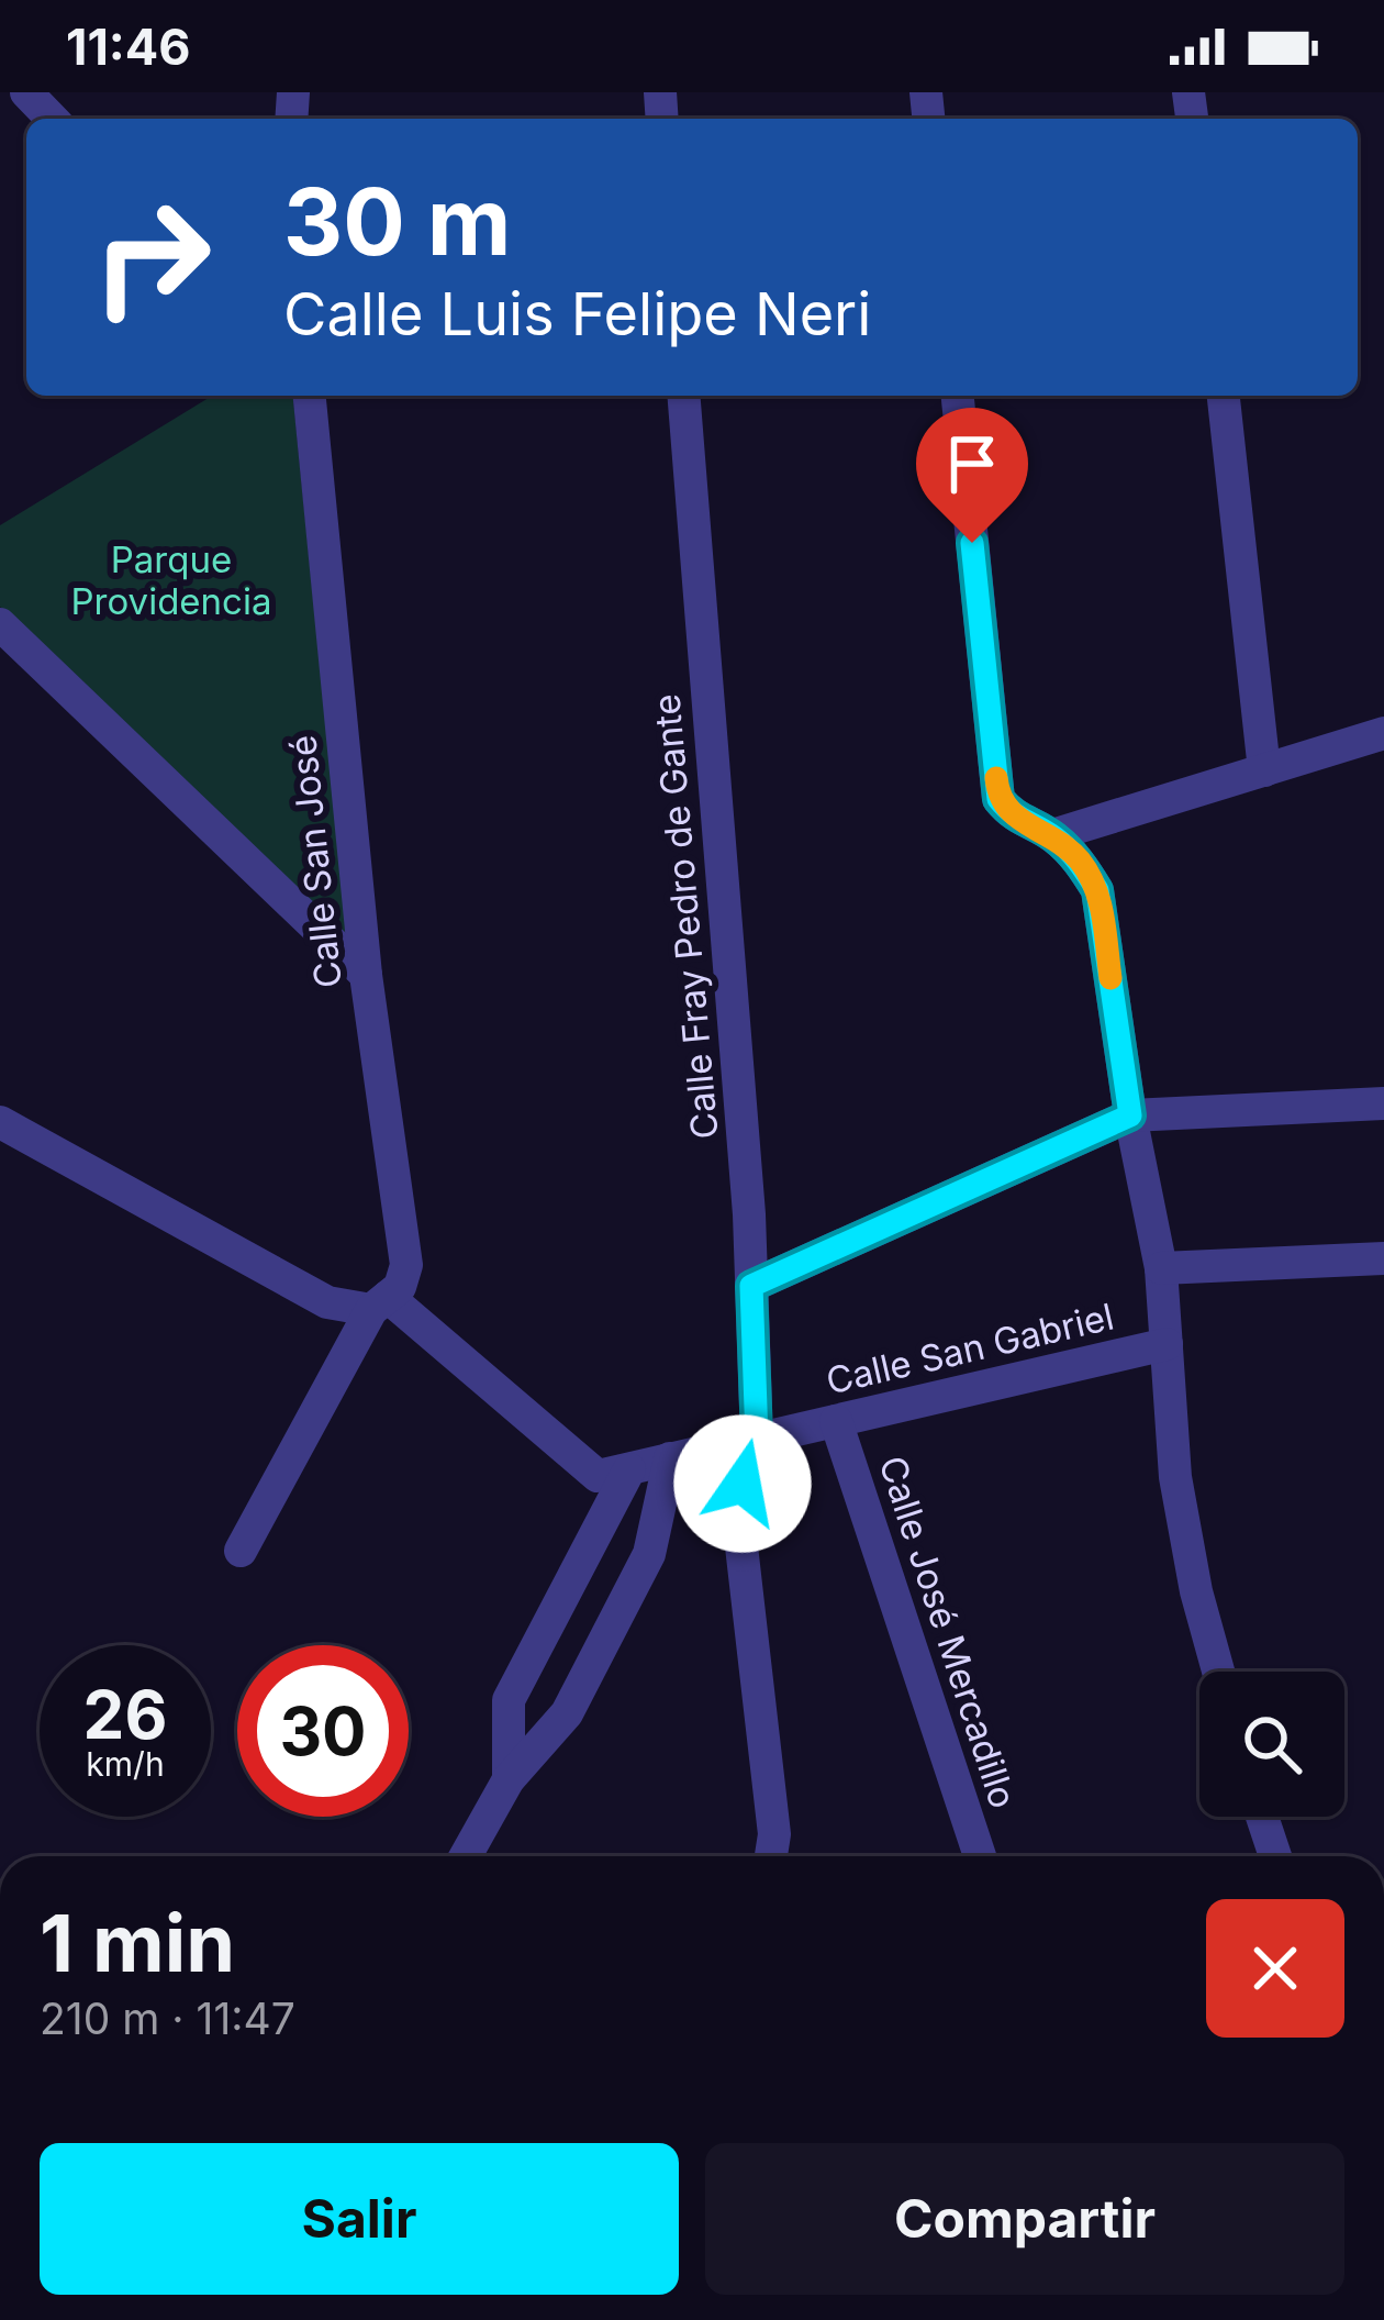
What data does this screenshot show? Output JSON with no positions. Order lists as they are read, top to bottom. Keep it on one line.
{"streets":{"street":["Calle San José","Calle Fray Pedro de Gante","Calle San Gabriel","Calle José Mercadillo"]},"crossings":[["Calle Fray Pedro de Gante","Calle San Gabriel"],["Calle San Gabriel","Calle José Mercadillo"]],"parks":["Parque Providencia"],"page":{"status":"11:46","turn":["30 m","Calle Luis Felipe Neri"],"speed":"26 km/h","limit":"30","heading":["1 min","210 m · 11:47"],"buttons":["Salir","Compartir"]}}
